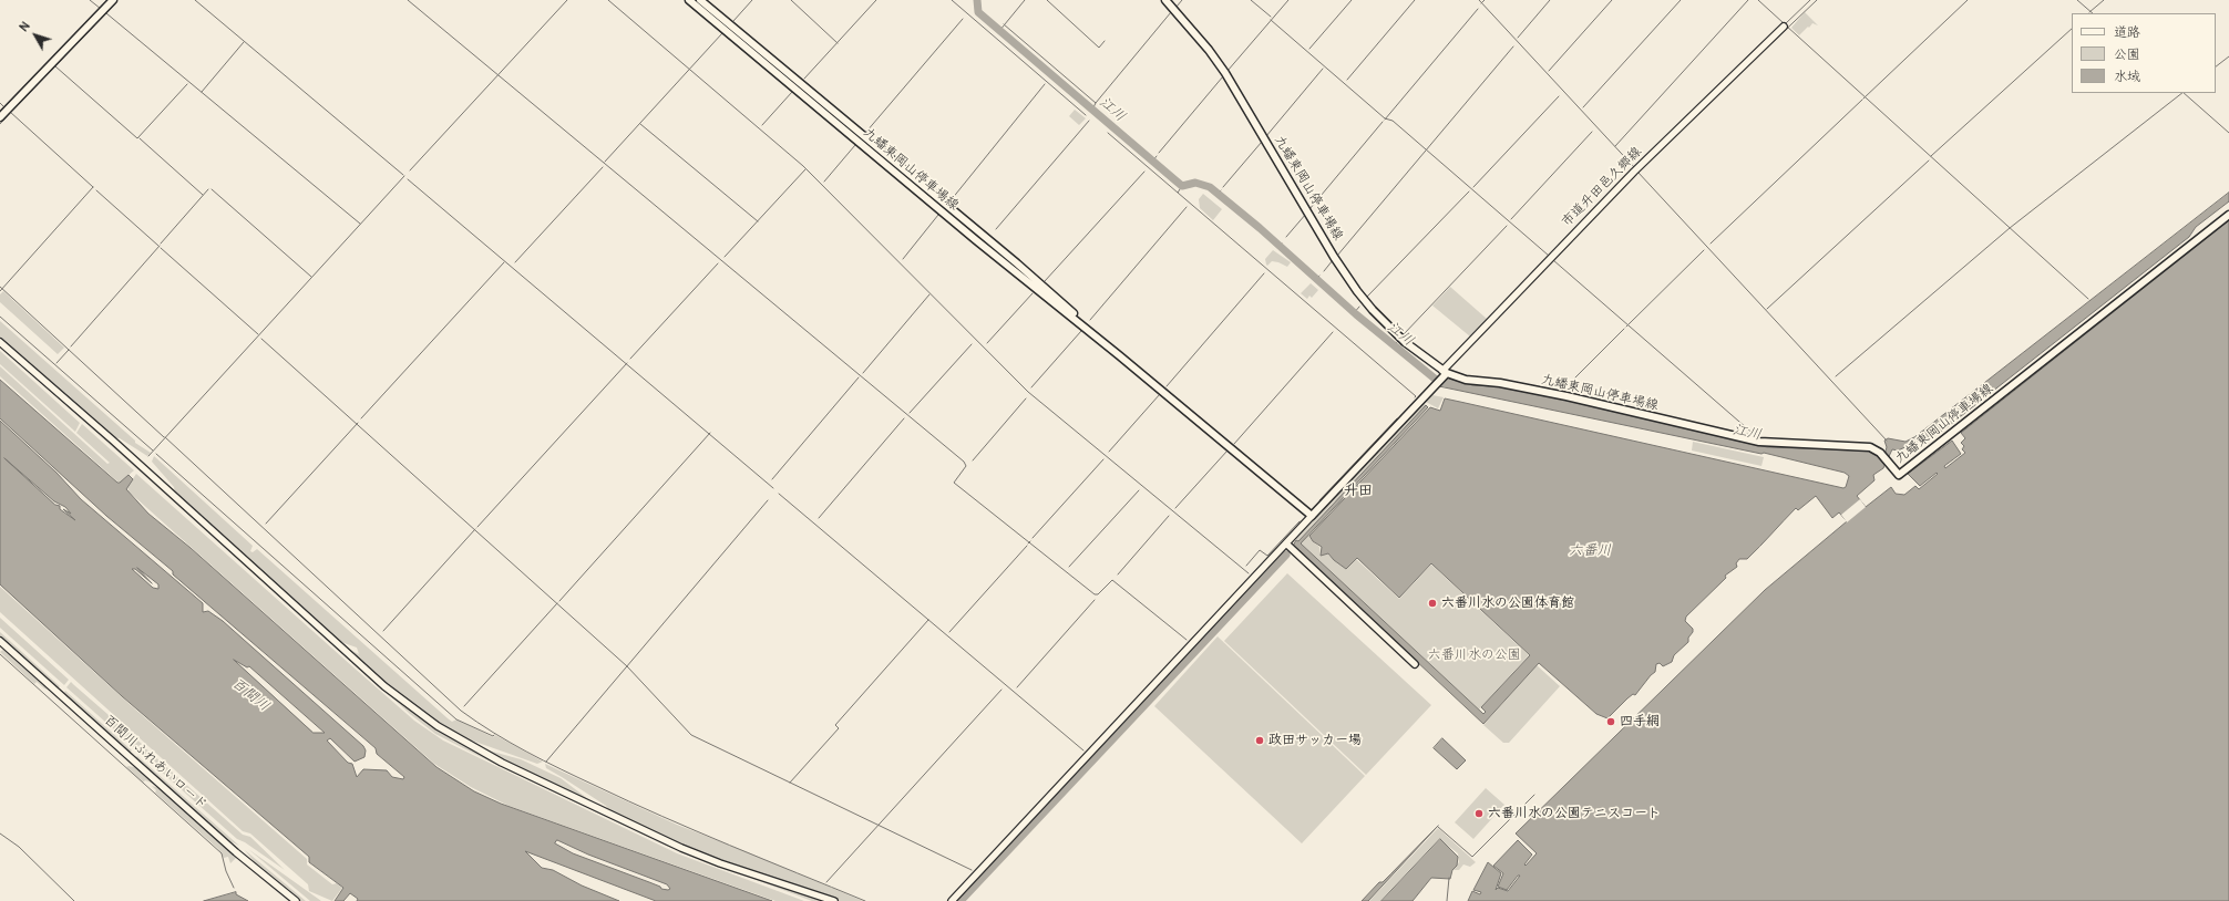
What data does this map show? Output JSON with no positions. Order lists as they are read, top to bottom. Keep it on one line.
{"streets":{"main road":["九蟠東岡山停車場線"],"street":["市道升田邑久郷線","百間川ふれあいロード"]},"crossings":[["九蟠東岡山停車場線","市道升田邑久郷線"]],"districts":["升田"],"water":["江川","六番川","百間川"],"parks":["六番川水の公園"],"places":["六番川水の公園体育館","四手網","政田サッカー場","六番川水の公園テニスコート"],"legend":["道路","公園","水域"],"north":"top left"}
